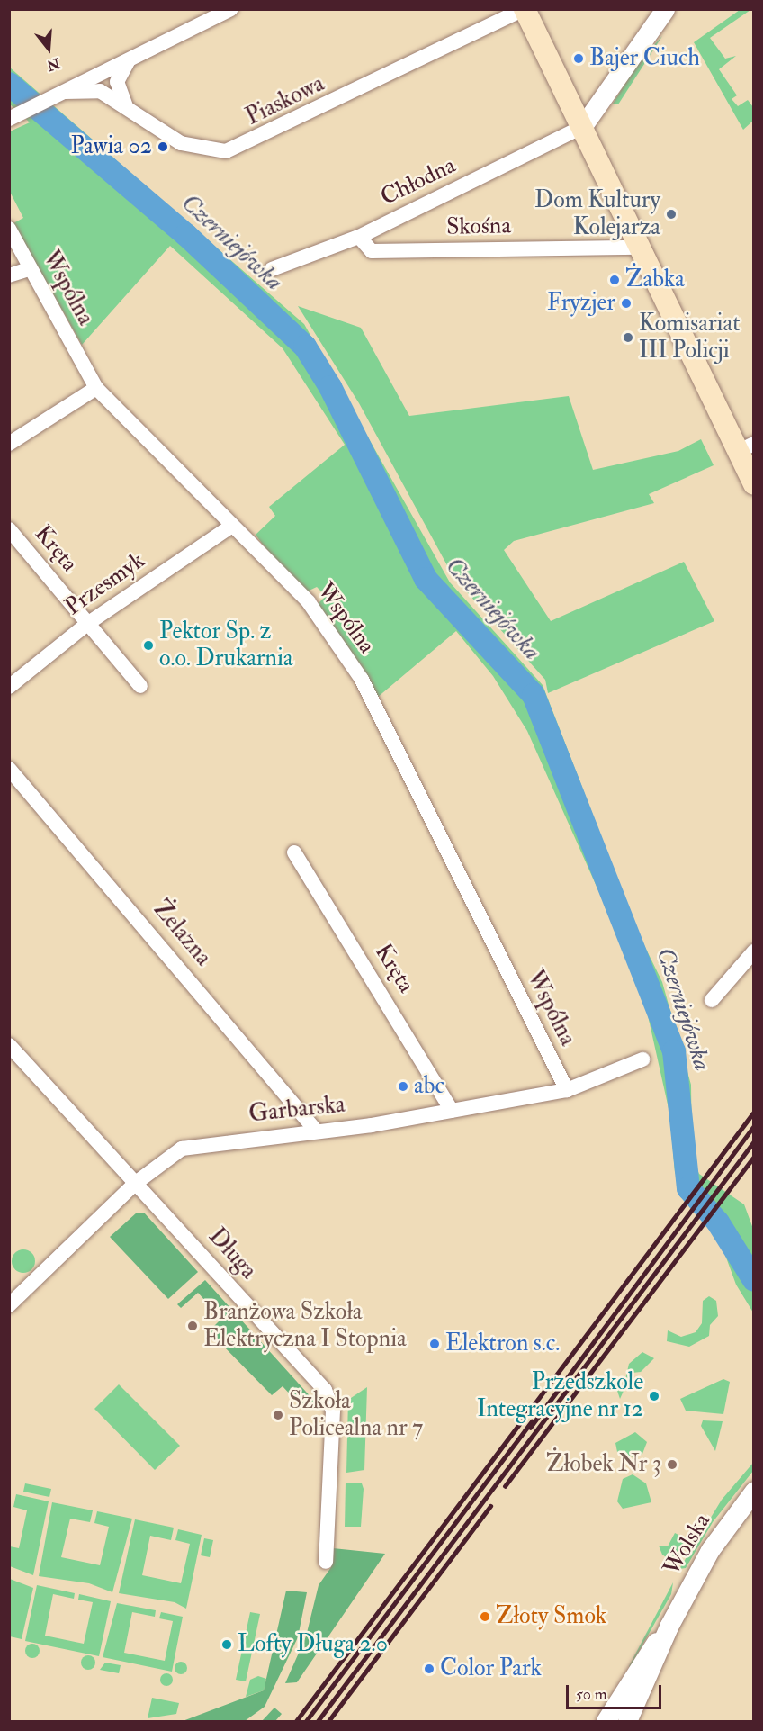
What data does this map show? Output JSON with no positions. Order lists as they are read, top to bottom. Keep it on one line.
{"streets":{"street":["Piaskowa","Chłodna","Skośna","Wspólna","Kręta","Przesmyk","Żelazna","Garbarska","Długa","Wolska"]},"crossings":[["Chłodna","Skośna"],["Wspólna","Przesmyk"],["Wspólna","Garbarska"],["Kręta","Przesmyk"],["Kręta","Garbarska"],["Żelazna","Garbarska"],["Garbarska","Długa"]],"water":["Czerniejówka"],"places":["Bajer Ciuch","Pawia 02","Dom Kultury Kolejarza","Żabka","Fryzjer","Komisariat III Policji","Pektor Sp. z o.o. Drukarnia","abc","Branżowa Szkoła Elektryczna I Stopnia","Elektron s.c.","Przedszkole Integracyjne nr 12","Szkoła Policealna nr 7","Żłobek Nr 3","Złoty Smok","Lofty Długa 2.0","Color Park"],"scale_bar":"50 m","north":"bottom"}
